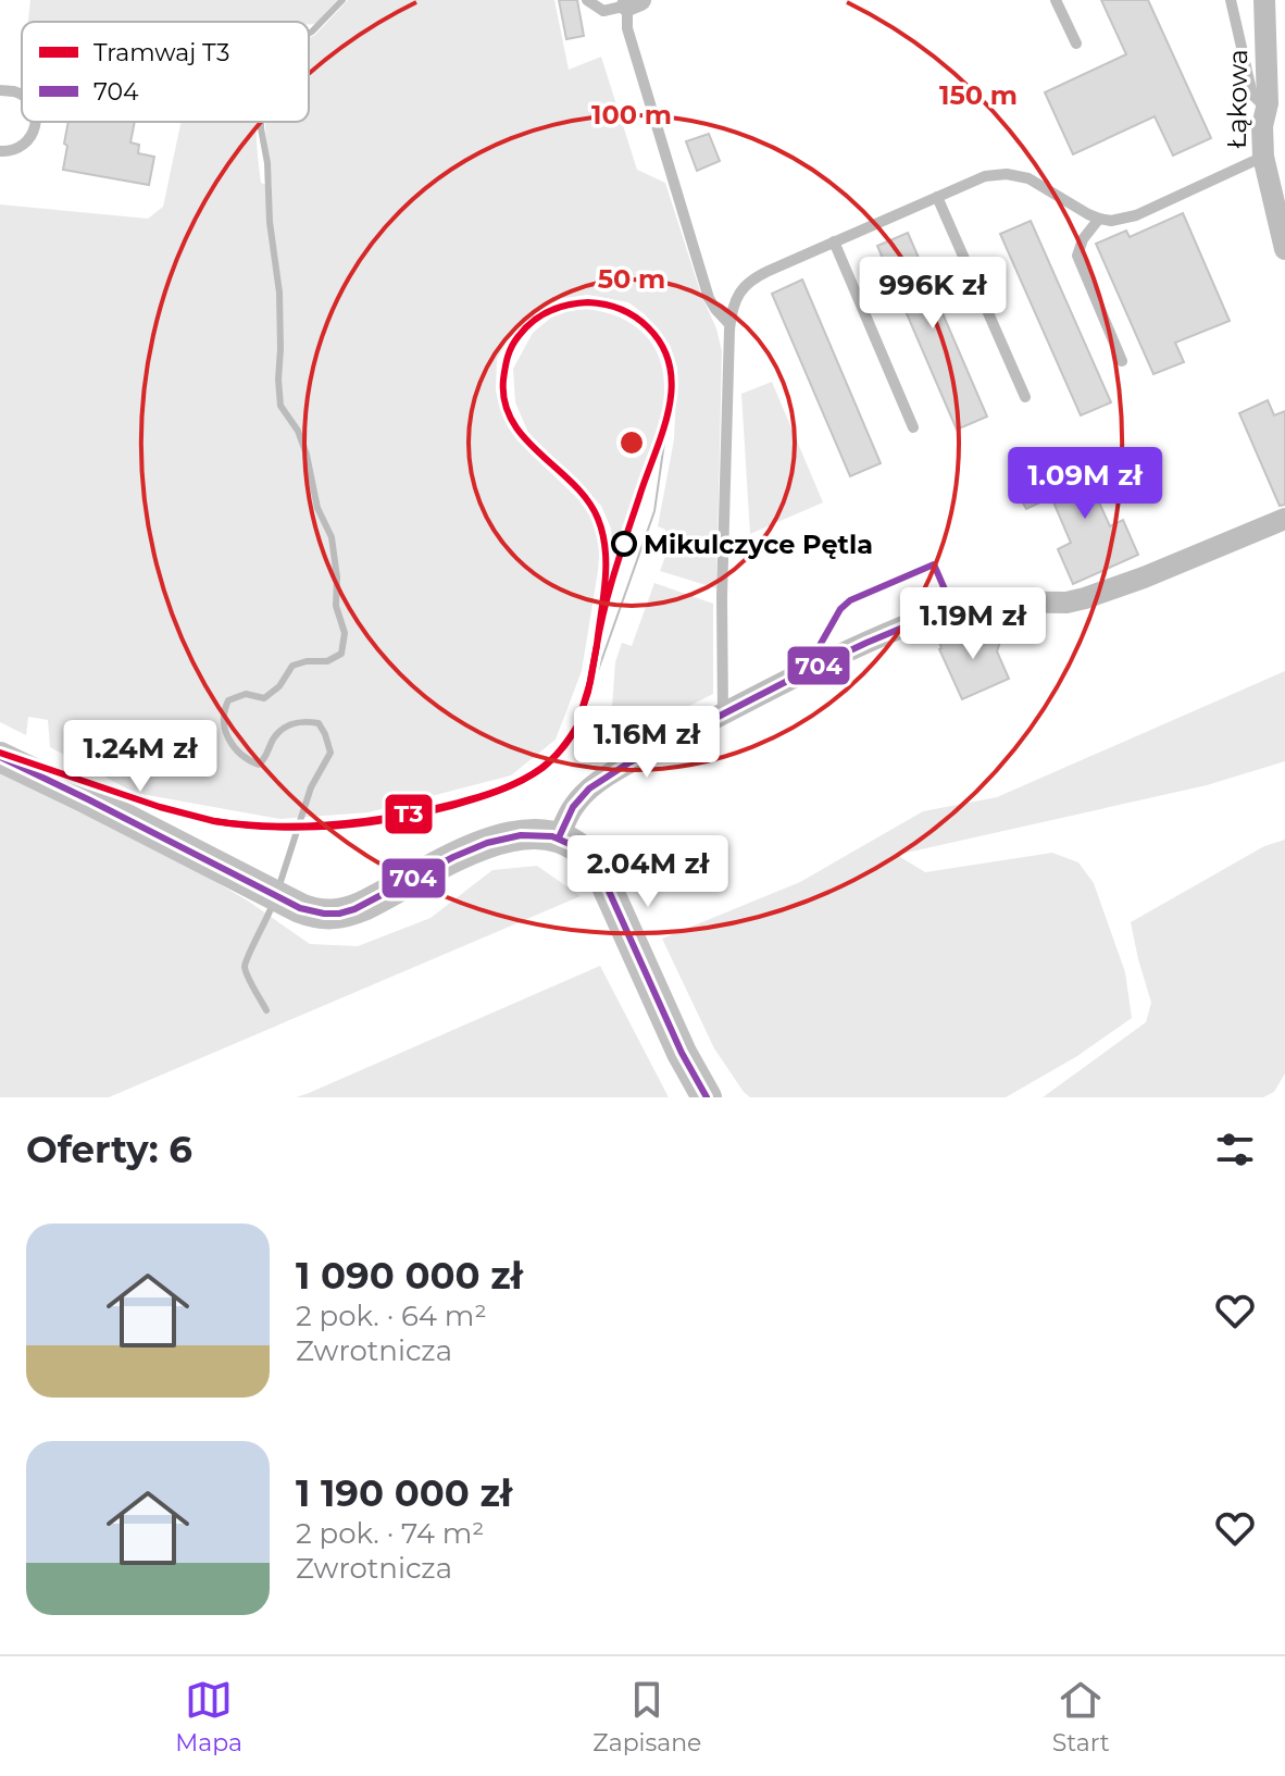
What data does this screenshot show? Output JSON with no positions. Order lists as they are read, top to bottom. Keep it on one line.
{"streets":{"street":["Łąkowa"]},"places":["Mikulczyce Pętla"],"lines":["tram line T3","transit line 704"],"legend":["Tramwaj T3","704"],"page":{"price":["996K zł","1.09M zł","1.19M zł","1.16M zł","1.24M zł","2.04M zł"],"heading":"Oferty: 6","list":[{"name":"1 090 000 zł","note":"2 pok. · 64 m² · Zwrotnicza"},{"name":"1 190 000 zł","note":"2 pok. · 74 m² · Zwrotnicza"}],"tabs":["Mapa","Zapisane","Start"]},"rings":["150 m","100 m","50 m"]}
